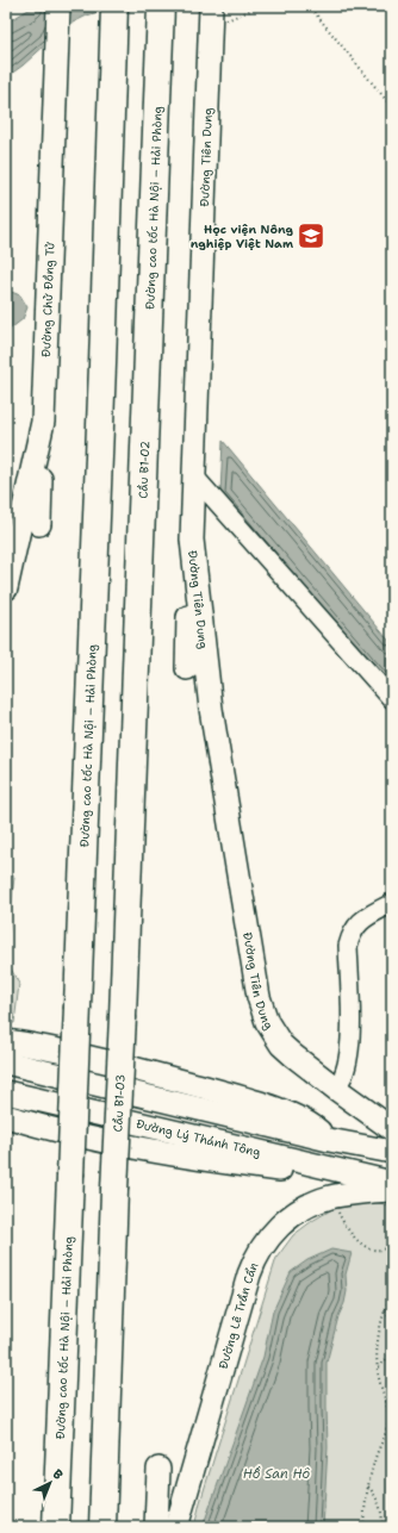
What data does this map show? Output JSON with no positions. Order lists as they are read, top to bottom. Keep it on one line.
{"streets":{"highway":["Đường cao tốc Hà Nội – Hải Phòng","Cầu B1-02","Cầu B1-03"],"main road":["Đường Tiên Dung","Đường Chử Đồng Tử","Đường Lý Thánh Tông","Đường Lê Trần Cẩn"]},"crossings":[["Đường cao tốc Hà Nội – Hải Phòng","Cầu B1-02"],["Cầu B1-02","Cầu B1-03"]],"water":["Hồ San Hô"],"places":{"school or university":["Học viện Nông nghiệp Việt Nam"]},"north":"top right"}
